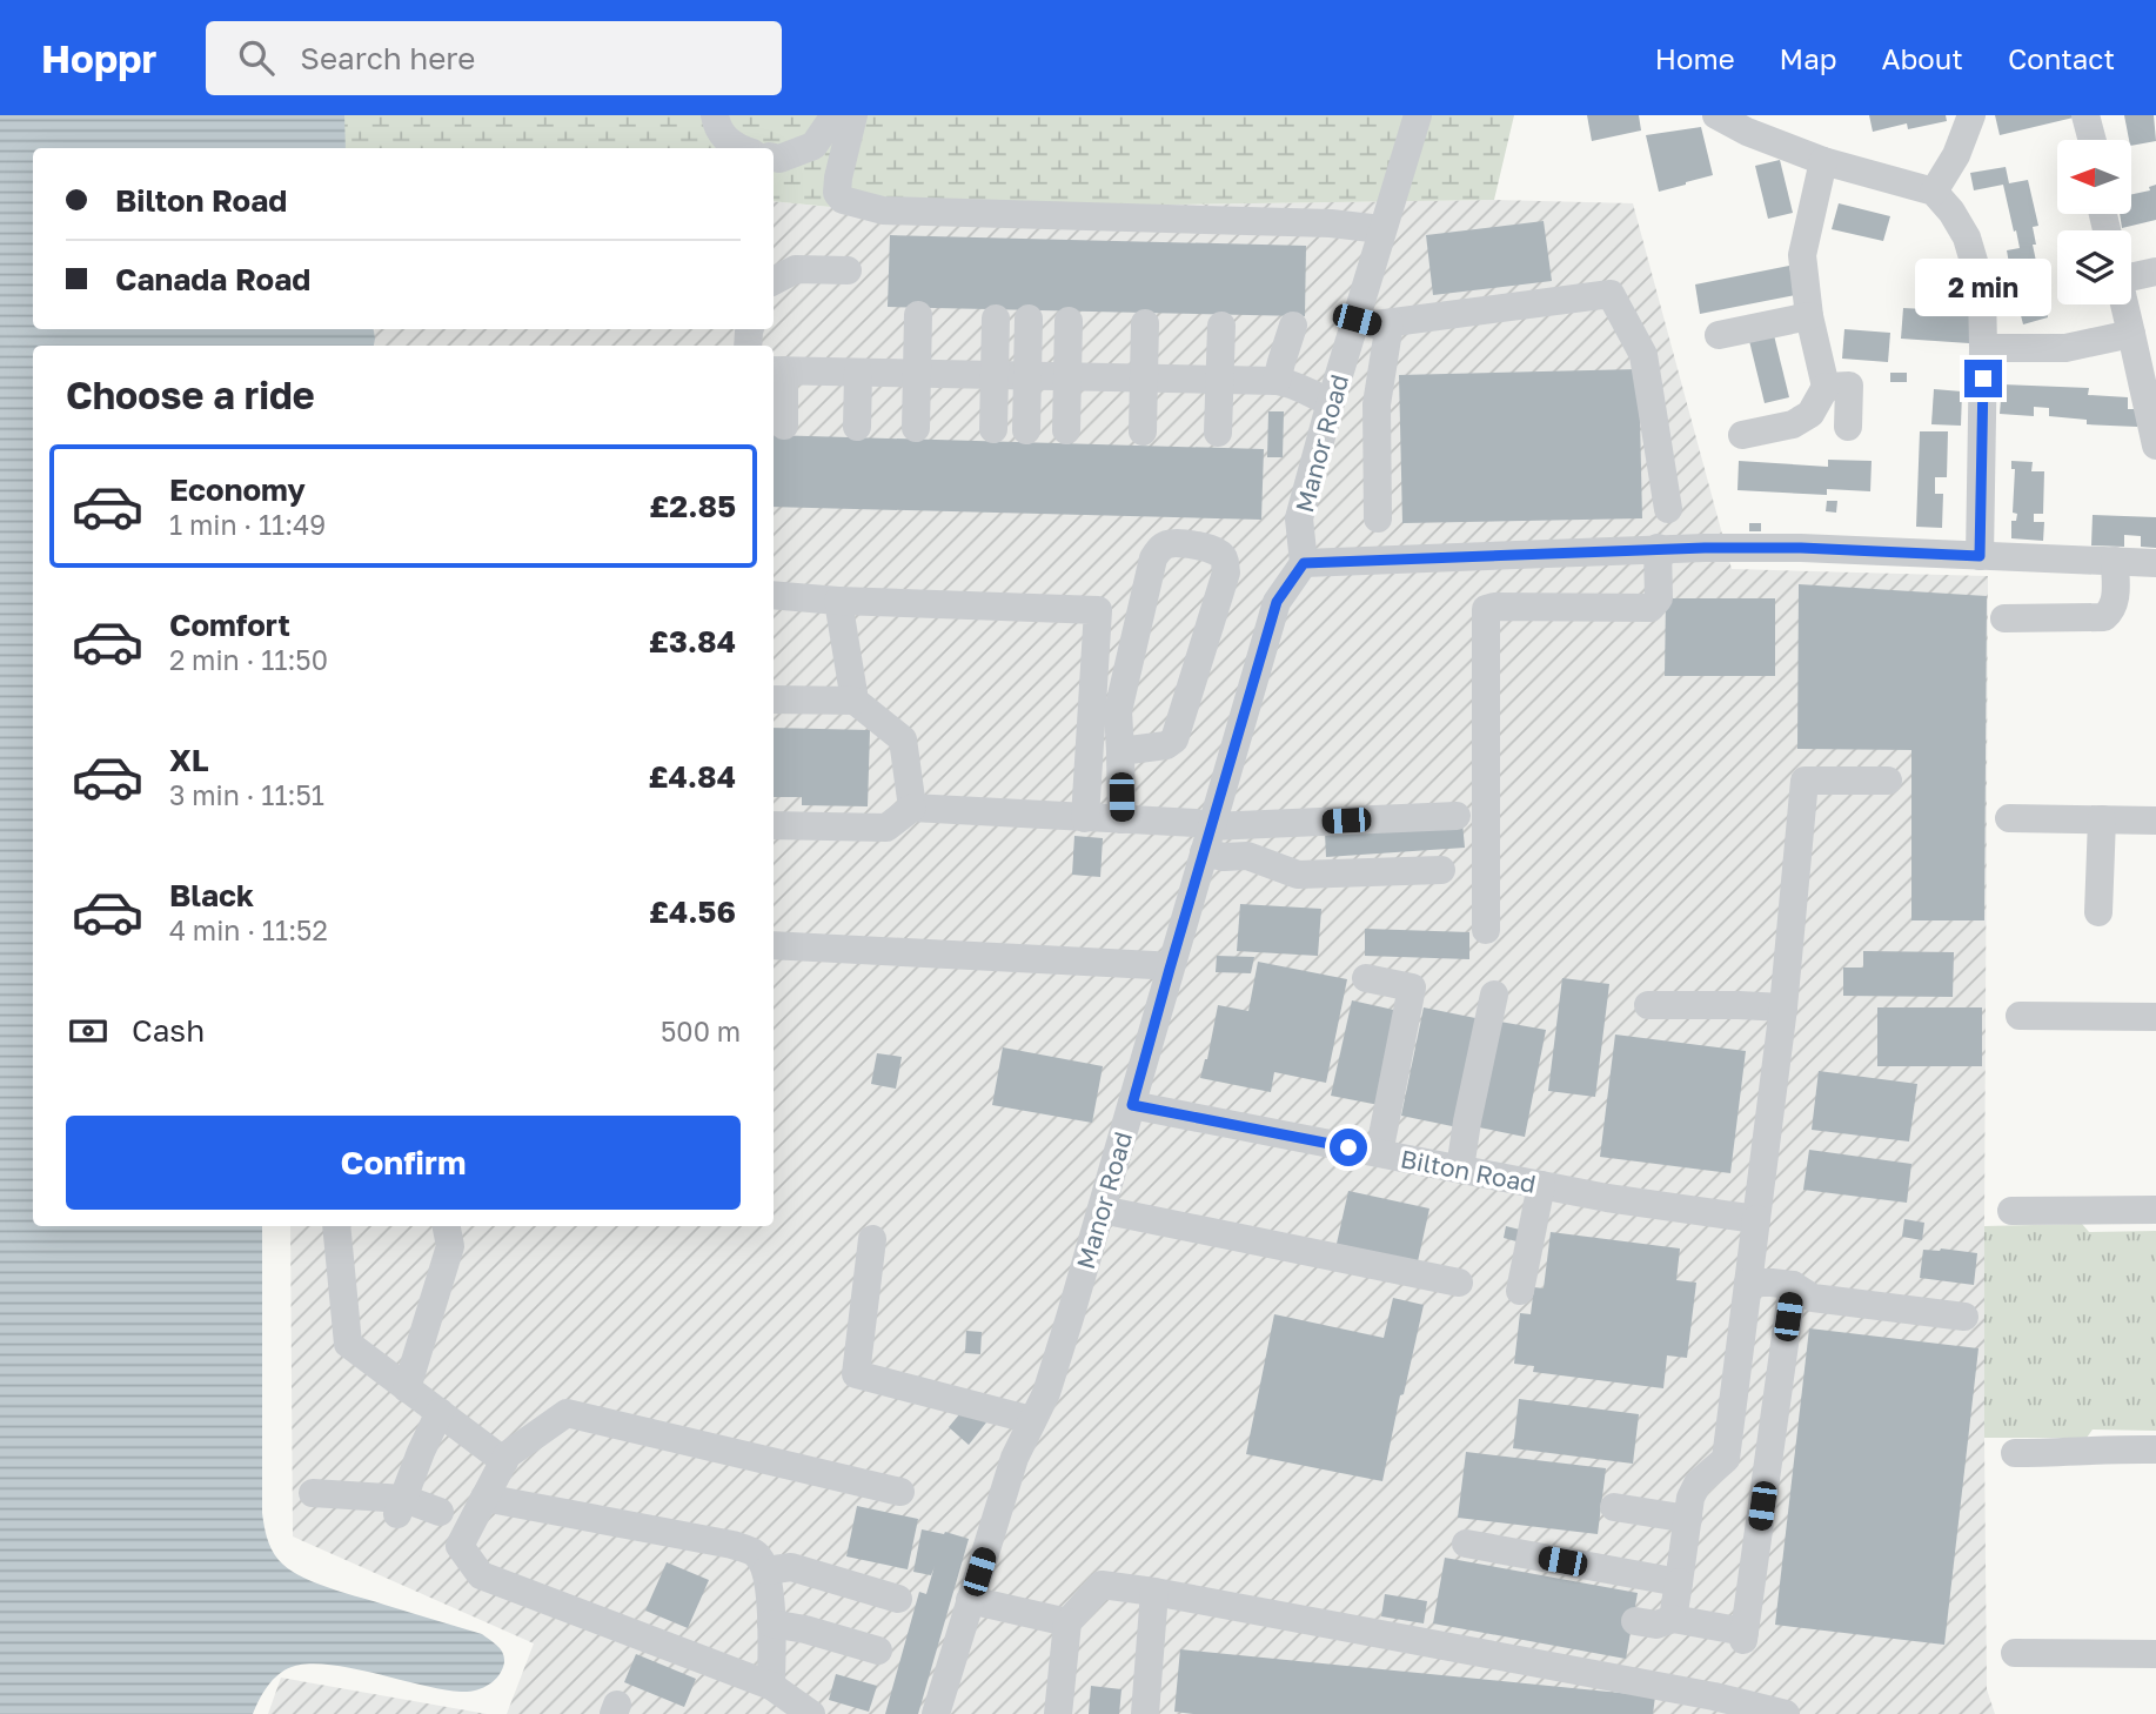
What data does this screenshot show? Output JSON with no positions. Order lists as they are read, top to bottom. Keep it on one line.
{"streets":{"street":["Manor Road","Bilton Road"]},"crossings":[["Manor Road","Bilton Road"]],"north":"left","page":{"header":"Hoppr","search":"Search here","nav":["Home","Map","About","Contact"],"banner":["Bilton Road","Canada Road"],"bubble":"2 min","heading":"Choose a ride","list":[{"name":"Economy","note":"1 min · 11:49","value":"£2.85"},{"name":"Comfort","note":"2 min · 11:50","value":"£3.84"},{"name":"XL","note":"3 min · 11:51","value":"£4.84"},{"name":"Black","note":"4 min · 11:52","value":"£4.56"}],"pay":["Cash","500 m"],"buttons":"Confirm"}}
